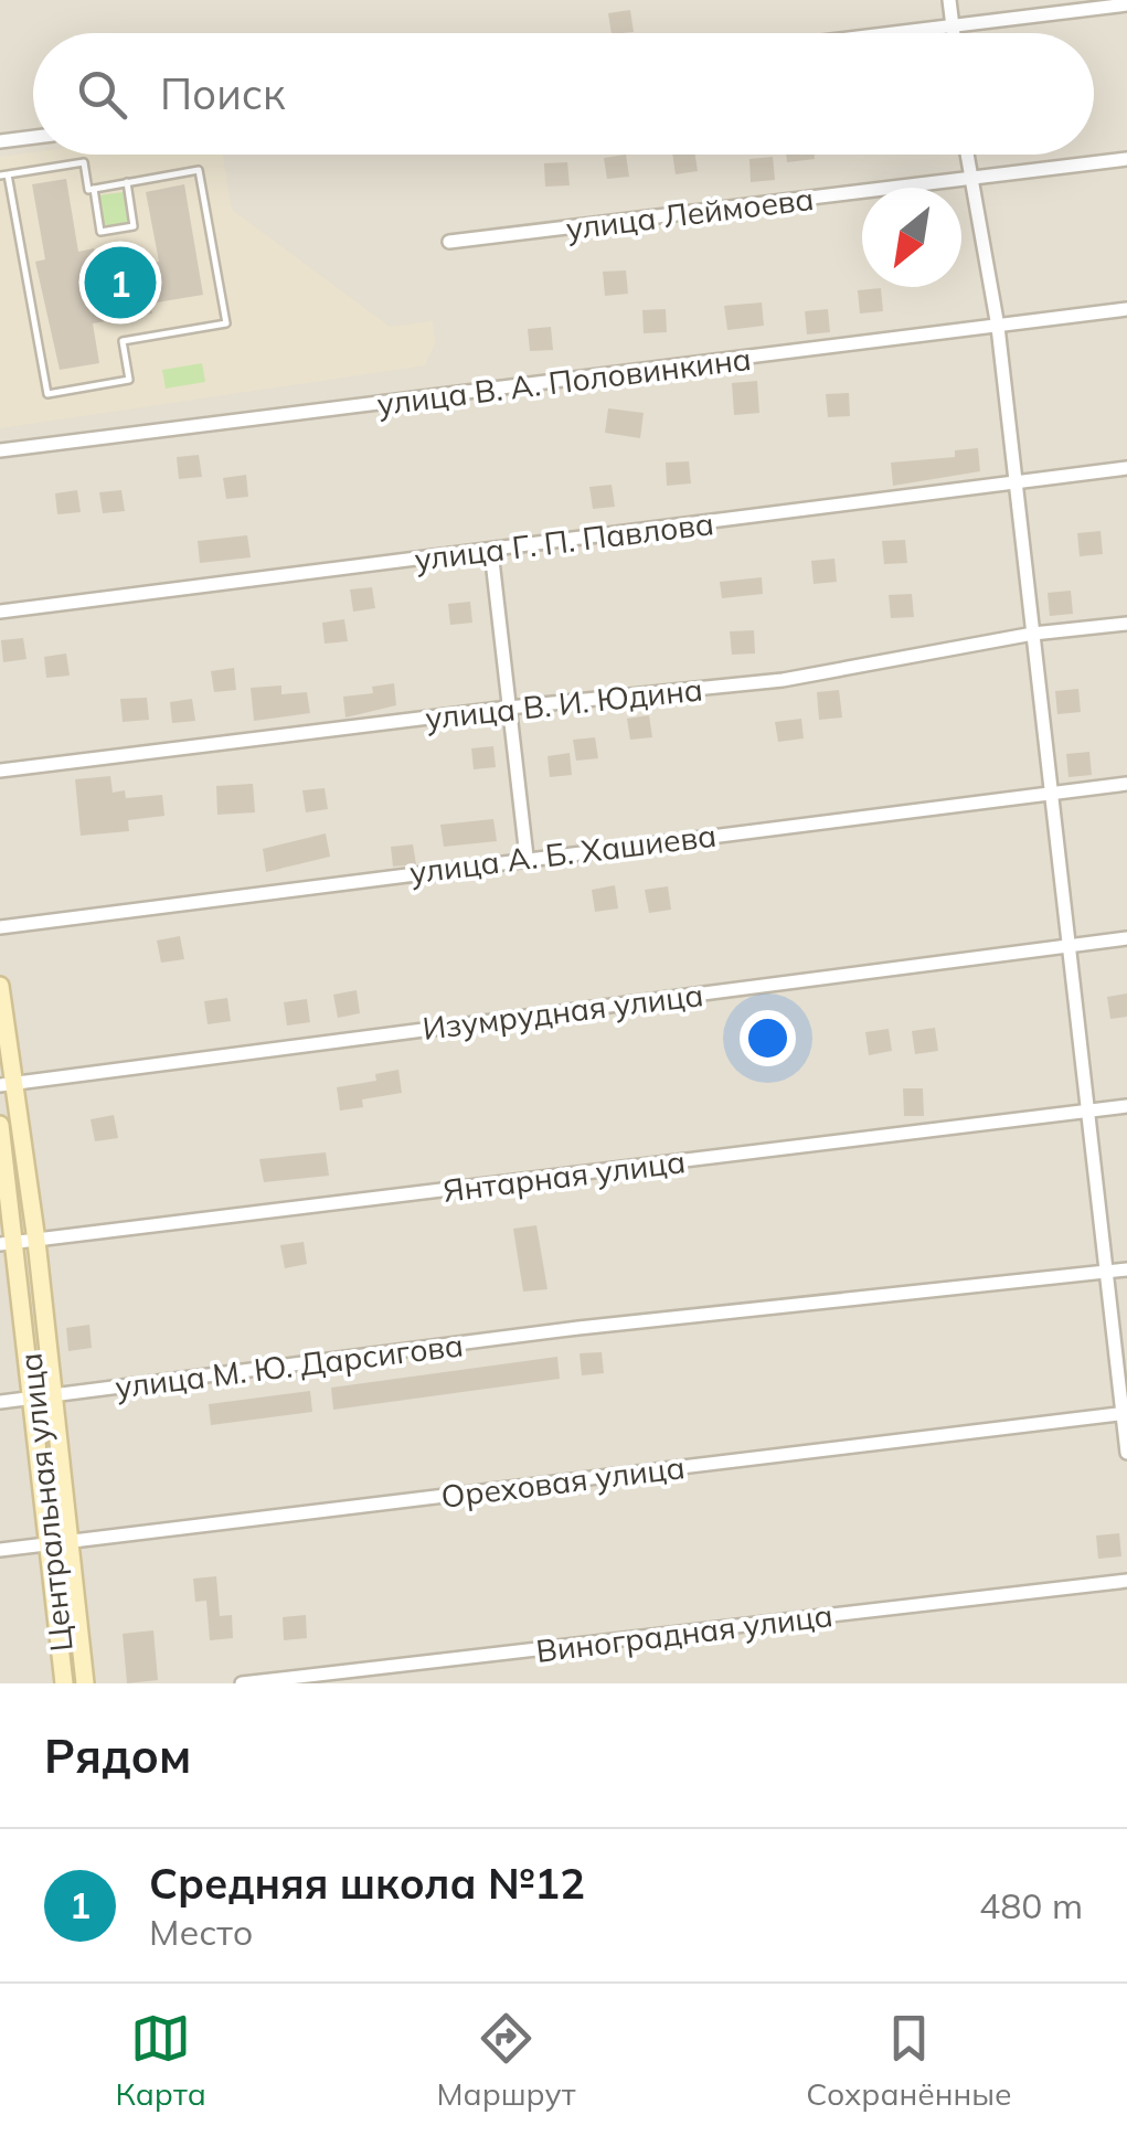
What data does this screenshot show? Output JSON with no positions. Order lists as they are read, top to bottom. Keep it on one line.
{"streets":{"street":["улица Леймоева","улица В. А. Половинкина","улица Г. П. Павлова","улица В. И. Юдина","улица А. Б. Хашиева","Изумрудная улица","Янтарная улица","улица М. Ю. Дарсигова","Ореховая улица","Центральная улица","Виноградная улица"]},"crossings":[["Янтарная улица","Центральная улица"],["улица М. Ю. Дарсигова","Центральная улица"],["Ореховая улица","Центральная улица"]],"north":"bottom left","page":{"search":"Поиск","pins":"1","heading":"Рядом","list":[{"mark":"1","name":"Средняя школа №12","note":"Место","value":"480 m"}],"nav":["Карта","Маршрут","Сохранённые"]}}
